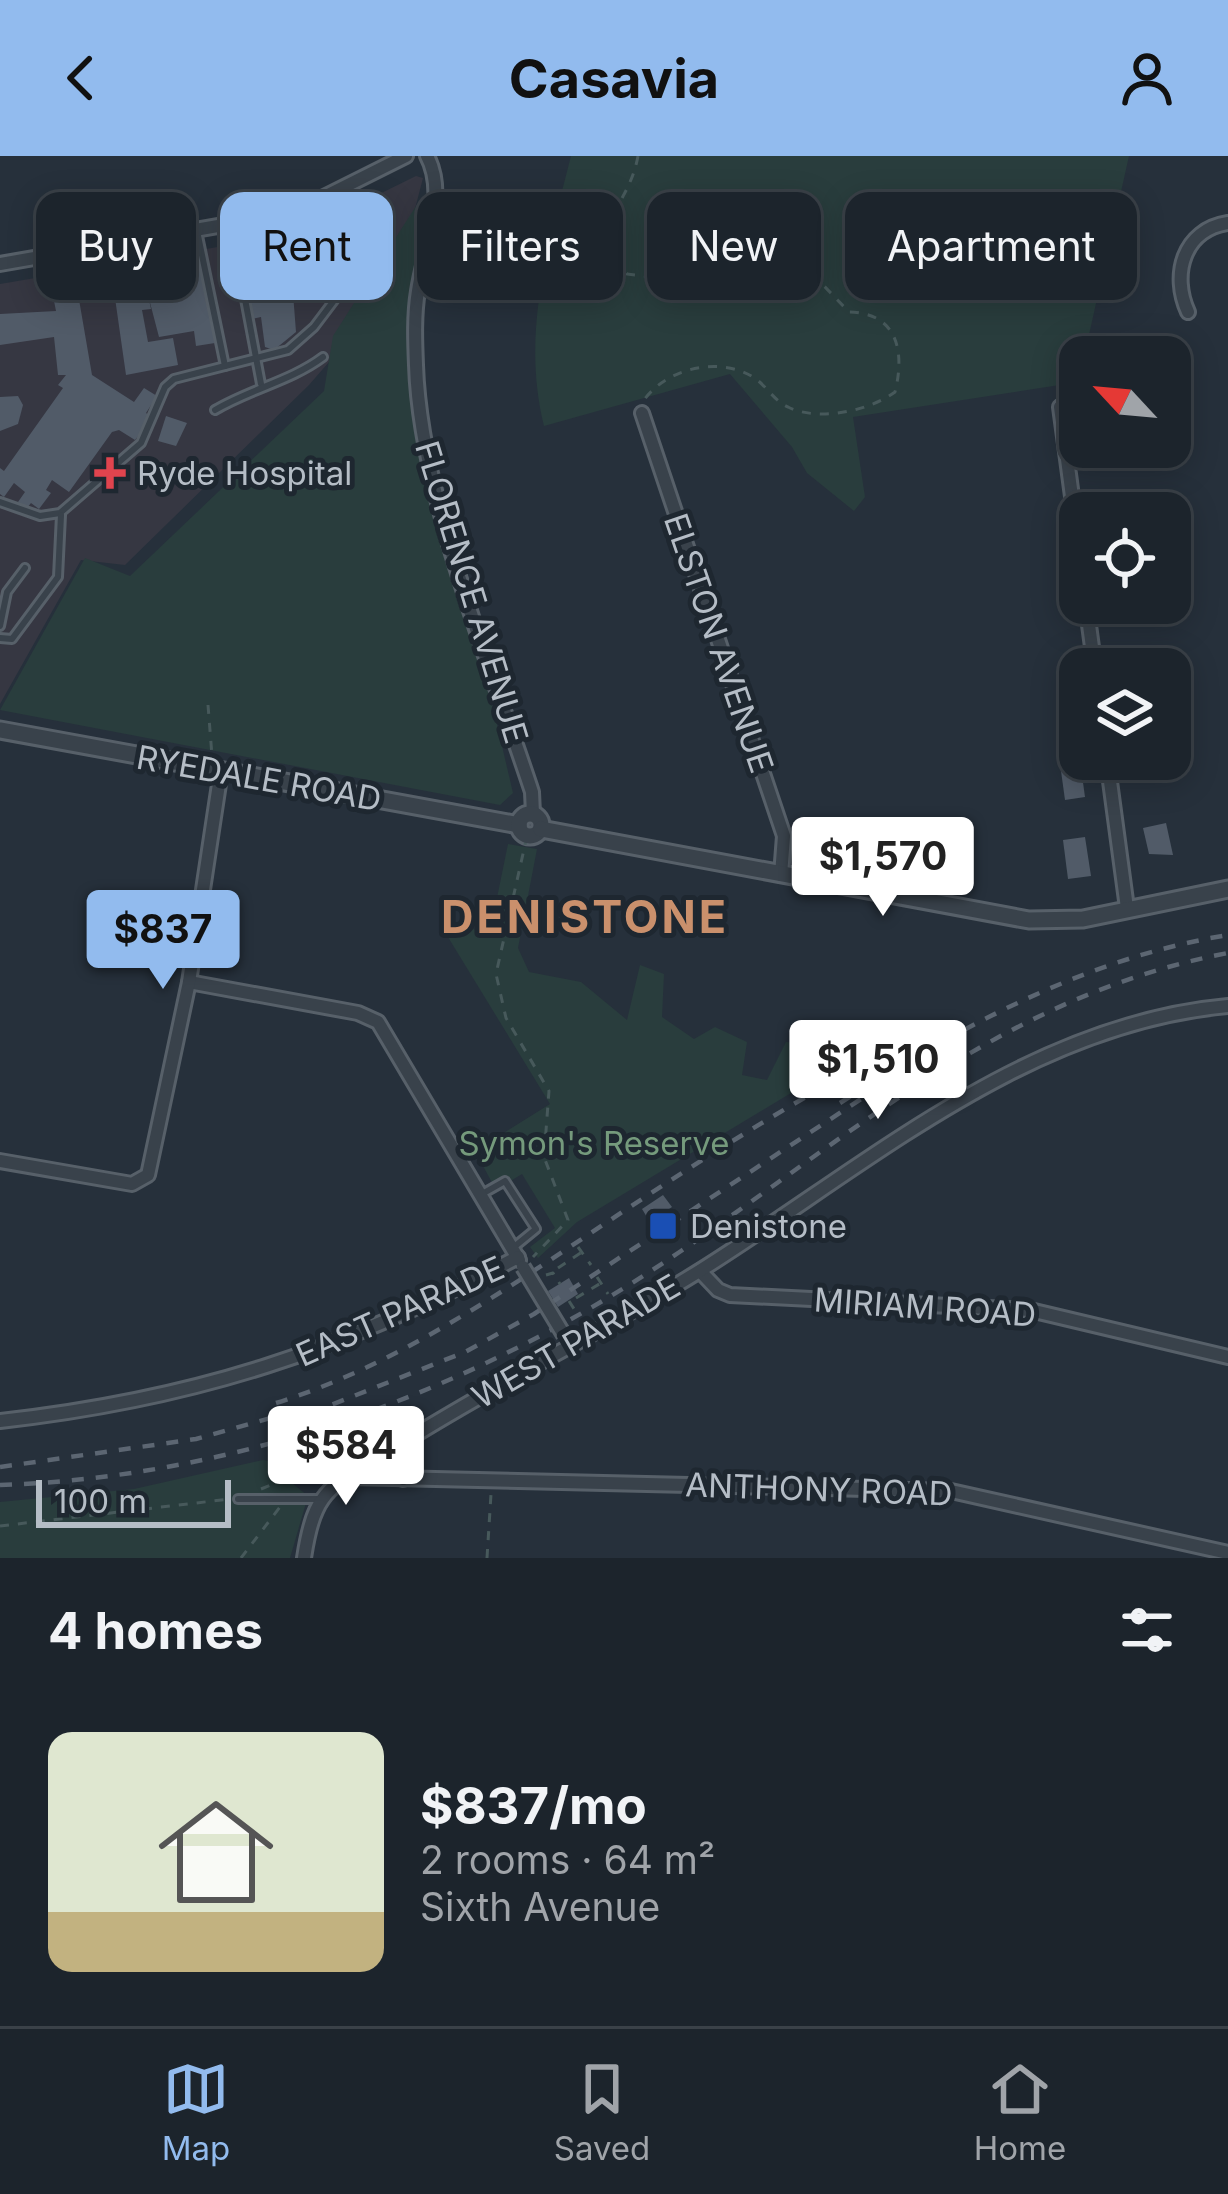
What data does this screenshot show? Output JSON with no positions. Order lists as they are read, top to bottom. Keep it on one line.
{"streets":{"street":["FLORENCE AVENUE","ELSTON AVENUE","RYEDALE ROAD","MIRIAM ROAD","EAST PARADE","WEST PARADE","ANTHONY ROAD"]},"crossings":[["FLORENCE AVENUE","RYEDALE ROAD"],["ELSTON AVENUE","RYEDALE ROAD"],["MIRIAM ROAD","WEST PARADE"],["WEST PARADE","ANTHONY ROAD"]],"districts":["DENISTONE"],"parks":["Symon's Reserve"],"places":{"health":["Ryde Hospital"],"transit":["Denistone"]},"scale_bar":"100 m","north":"top left","page":{"header":"Casavia","chip":["Buy","Rent","Filters","New","Apartment"],"price":["$1,570","$837","$1,510","$584"],"scale":"100 m","heading":"4 homes","list":[{"name":"$837/mo","note":"2 rooms · 64 m² · Sixth Avenue"}],"tabs":["Map","Saved","Home"]}}
